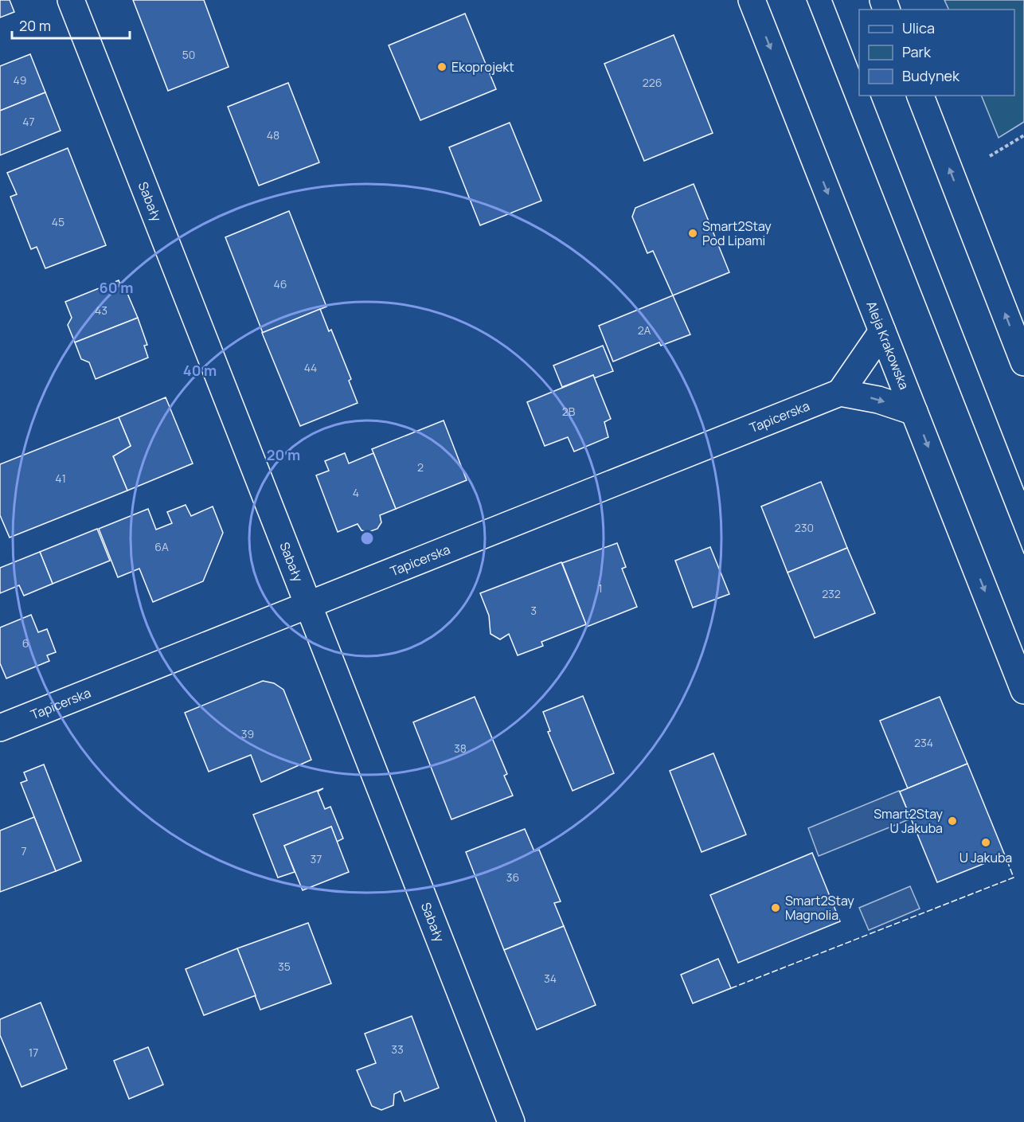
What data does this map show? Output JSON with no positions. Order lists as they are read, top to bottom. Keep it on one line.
{"streets":{"street":["Sabały","Aleja Krakowska","Tapicerska"]},"crossings":[["Sabały","Tapicerska"]],"places":["Ekoprojekt","Smart2Stay Pod Lipami","Smart2Stay U Jakuba","U Jakuba","Smart2Stay Magnolia"],"house_numbers":["50","49","226","47","48","45","46","43","2A","44","2B","2","41","4","230","6A","1","232","3","6","39","234","38","7","37","36","35","34","33","17"],"legend":["Ulica","Park","Budynek"],"scale_bar":"20 m","rings":["60 m","40 m","20 m"]}
